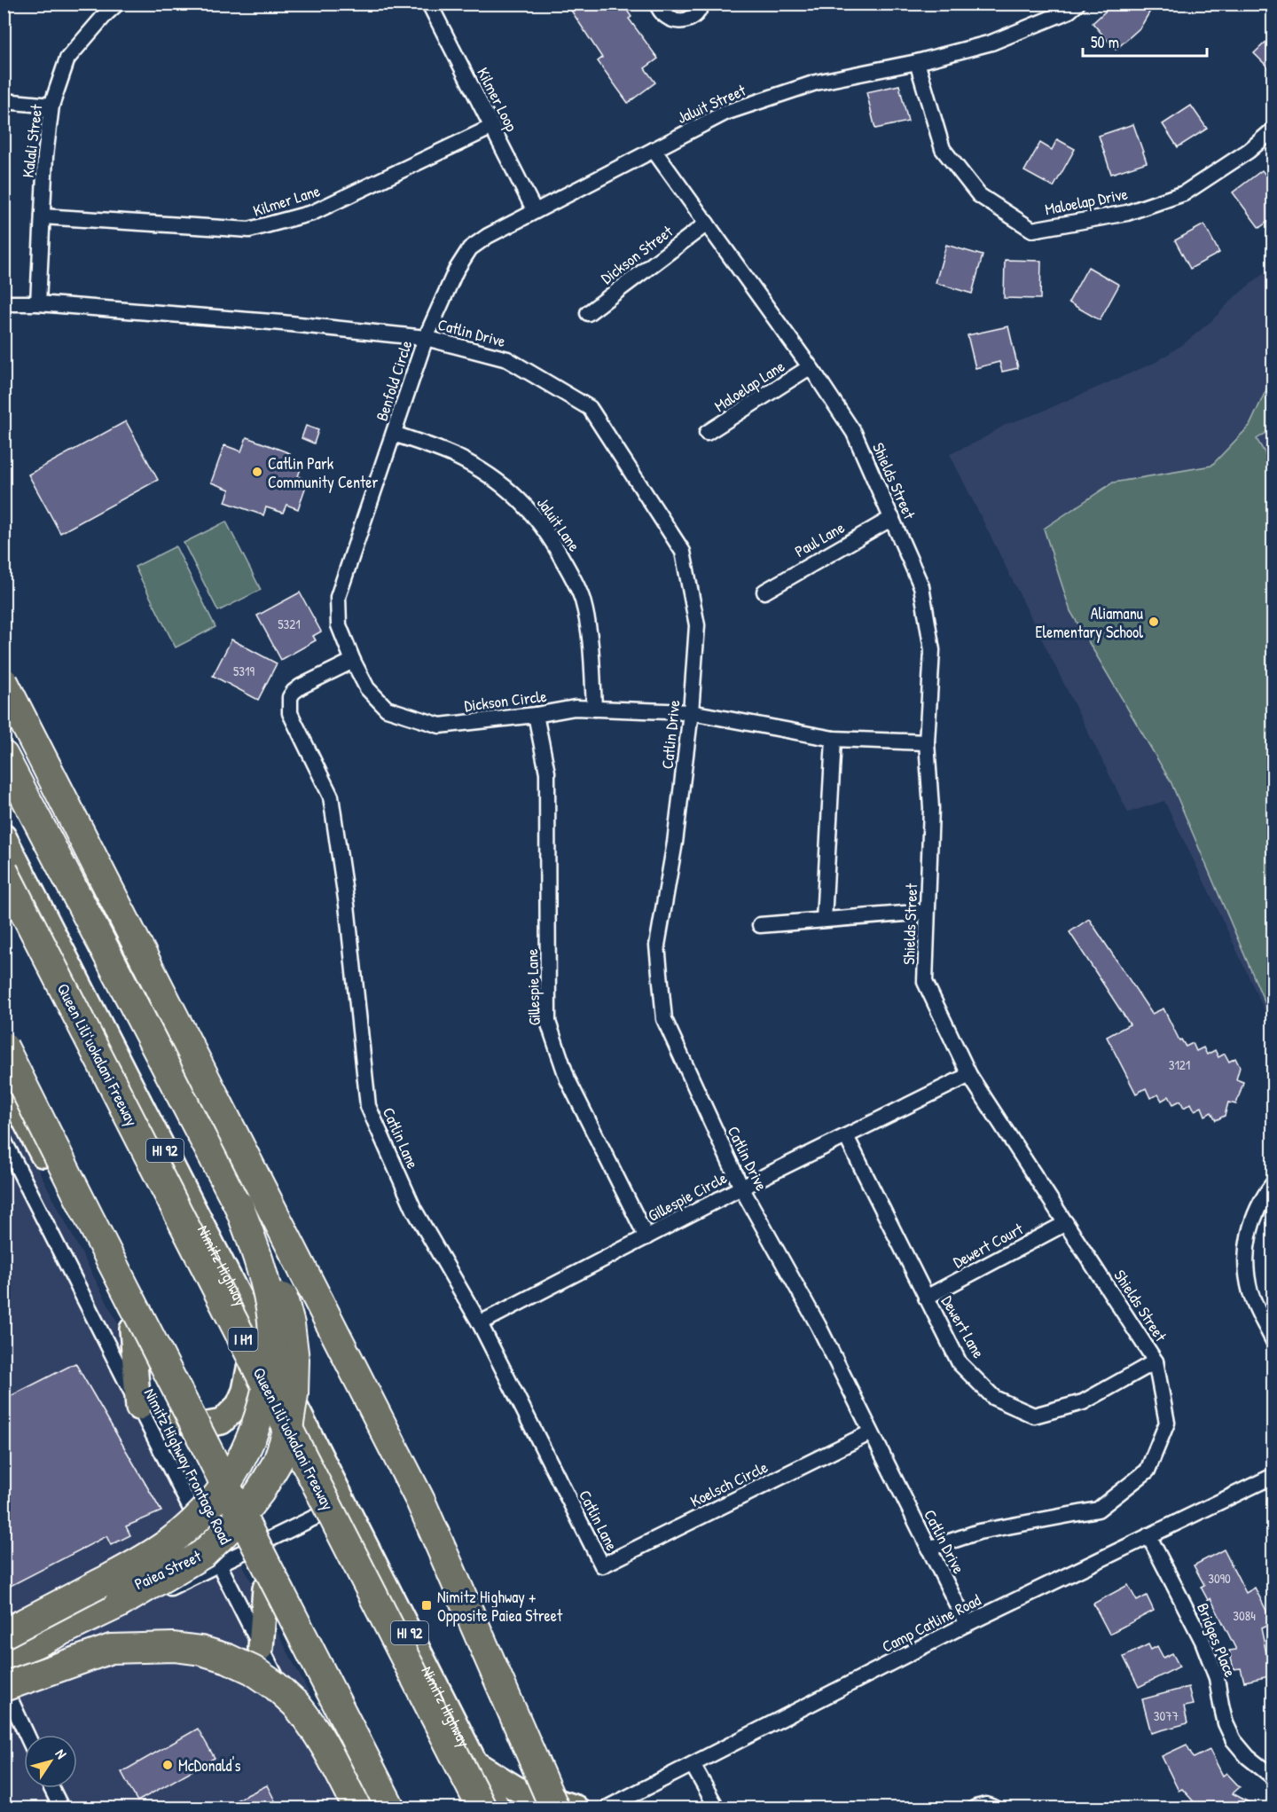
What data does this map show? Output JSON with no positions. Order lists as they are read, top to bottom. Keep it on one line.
{"streets":{"highway":["Queen Liliʻuokalani Freeway","I H1"],"main road":["HI 92","Nimitz Highway"],"street":["Kilmer Loop","Jaluit Street","Kalali Street","Kilmer Lane","Maloelap Drive","Dickson Street","Catlin Drive","Benfold Circle","Maloelap Lane","Shields Street","Jaluit Lane","Paul Lane","Dickson Circle","Gillespie Lane","Catlin Lane","Gillespie Circle","Dewert Court","Dewert Lane","Nimitz Highway Frontage Road","Koelsch Circle","Paiea Street","Camp Catline Road","Bridges Place"]},"crossings":[["Kilmer Loop","Jaluit Street"],["Kilmer Loop","Kilmer Lane"],["Jaluit Street","Maloelap Drive"],["Jaluit Street","Catlin Drive"],["Jaluit Street","Benfold Circle"],["Jaluit Street","Shields Street"],["Kalali Street","Kilmer Lane"],["Kalali Street","Catlin Drive"],["Dickson Street","Shields Street"],["Catlin Drive","Benfold Circle"],["Catlin Drive","Shields Street"],["Catlin Drive","Dickson Circle"],["Catlin Drive","Gillespie Circle"],["Catlin Drive","Koelsch Circle"],["Catlin Drive","Camp Catline Road"],["Benfold Circle","Jaluit Lane"],["Benfold Circle","Dickson Circle"],["Maloelap Lane","Shields Street"],["Shields Street","Paul Lane"],["Shields Street","Dickson Circle"],["Shields Street","Gillespie Circle"],["Shields Street","Dewert Court"],["Shields Street","Dewert Lane"],["Jaluit Lane","Dickson Circle"],["Dickson Circle","Gillespie Lane"],["Dickson Circle","Catlin Lane"],["Gillespie Lane","Gillespie Circle"],["Catlin Lane","Gillespie Circle"],["Catlin Lane","Koelsch Circle"],["Gillespie Circle","Dewert Lane"],["Dewert Court","Dewert Lane"],["Nimitz Highway","Paiea Street"],["Nimitz Highway Frontage Road","Paiea Street"],["Camp Catline Road","Bridges Place"]],"places":{"other":["Catlin Park Community Center","Aliamanu Elementary School","McDonald's"],"transit":["Nimitz Highway + Opposite Paiea Street"]},"house_numbers":["5321","5319","3121","3090","3084","3077"],"scale_bar":"50 m","north":"top right"}
